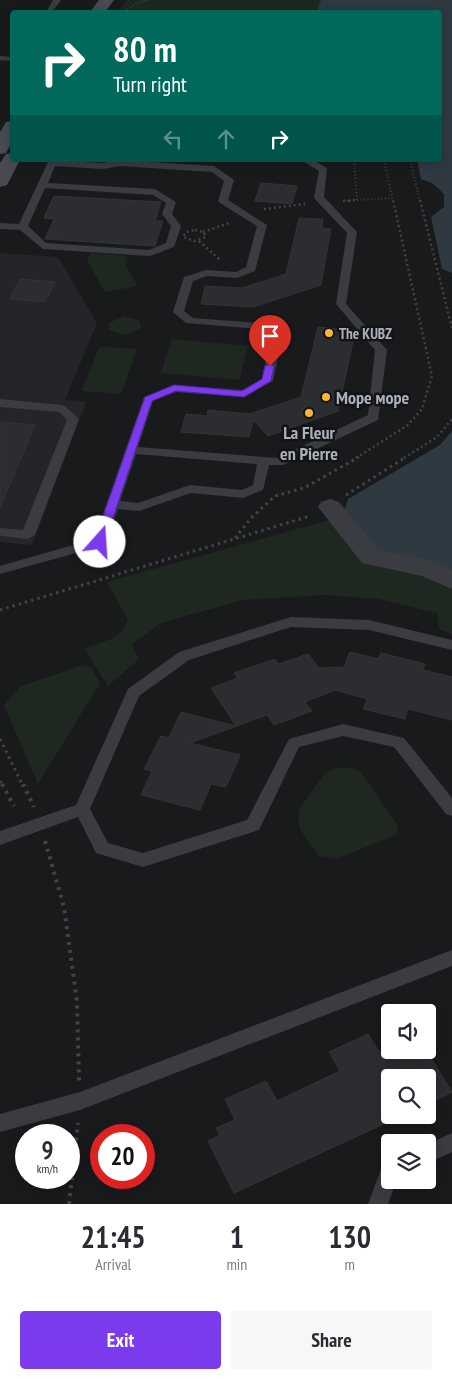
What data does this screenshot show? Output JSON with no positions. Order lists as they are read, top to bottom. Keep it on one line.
{"places":["The KUBZ","Море море","La Fleur en Pierre"],"page":{"turn":["80 m","Turn right"],"speed":"9 km/h","limit":"20","eta":["21:45","Arrival","1","min","130","m"],"buttons":["Exit","Share"]}}
